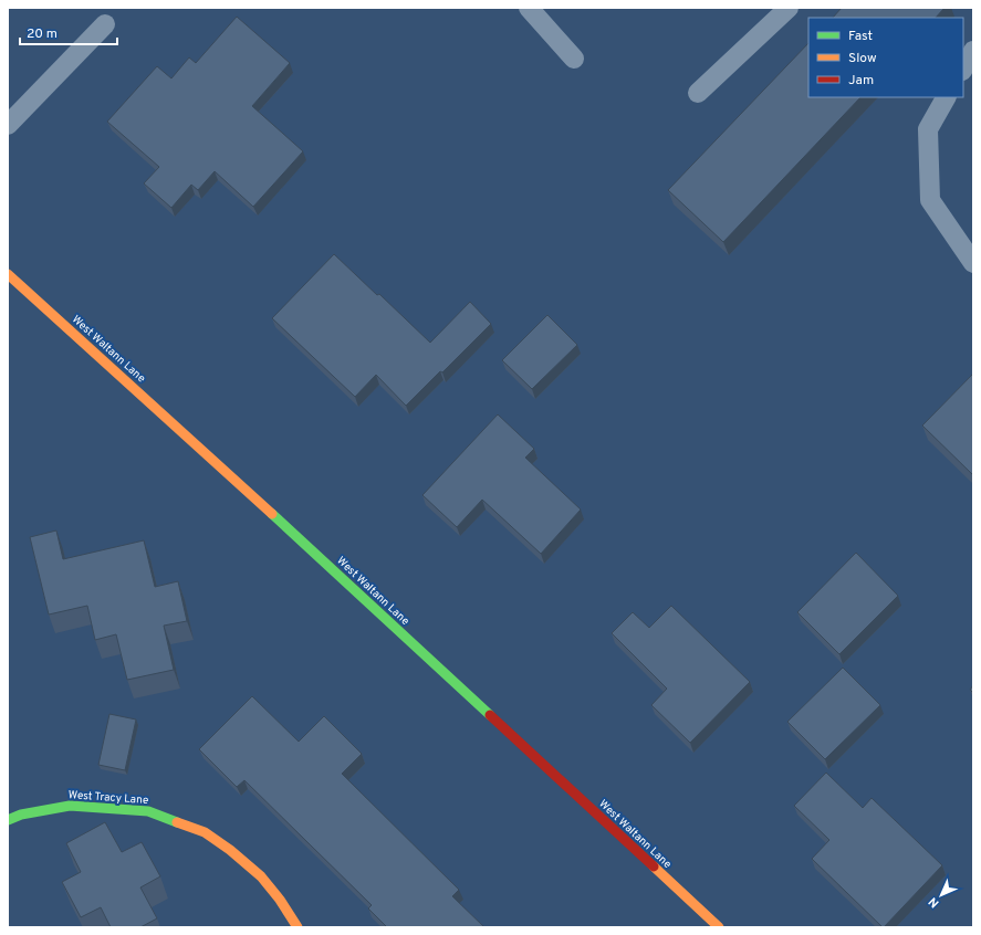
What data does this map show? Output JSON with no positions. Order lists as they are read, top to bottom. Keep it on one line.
{"streets":{"street":["West Waltann Lane","West Tracy Lane"]},"legend":["Fast","Slow","Jam"],"scale_bar":"20 m","north":"bottom left"}
